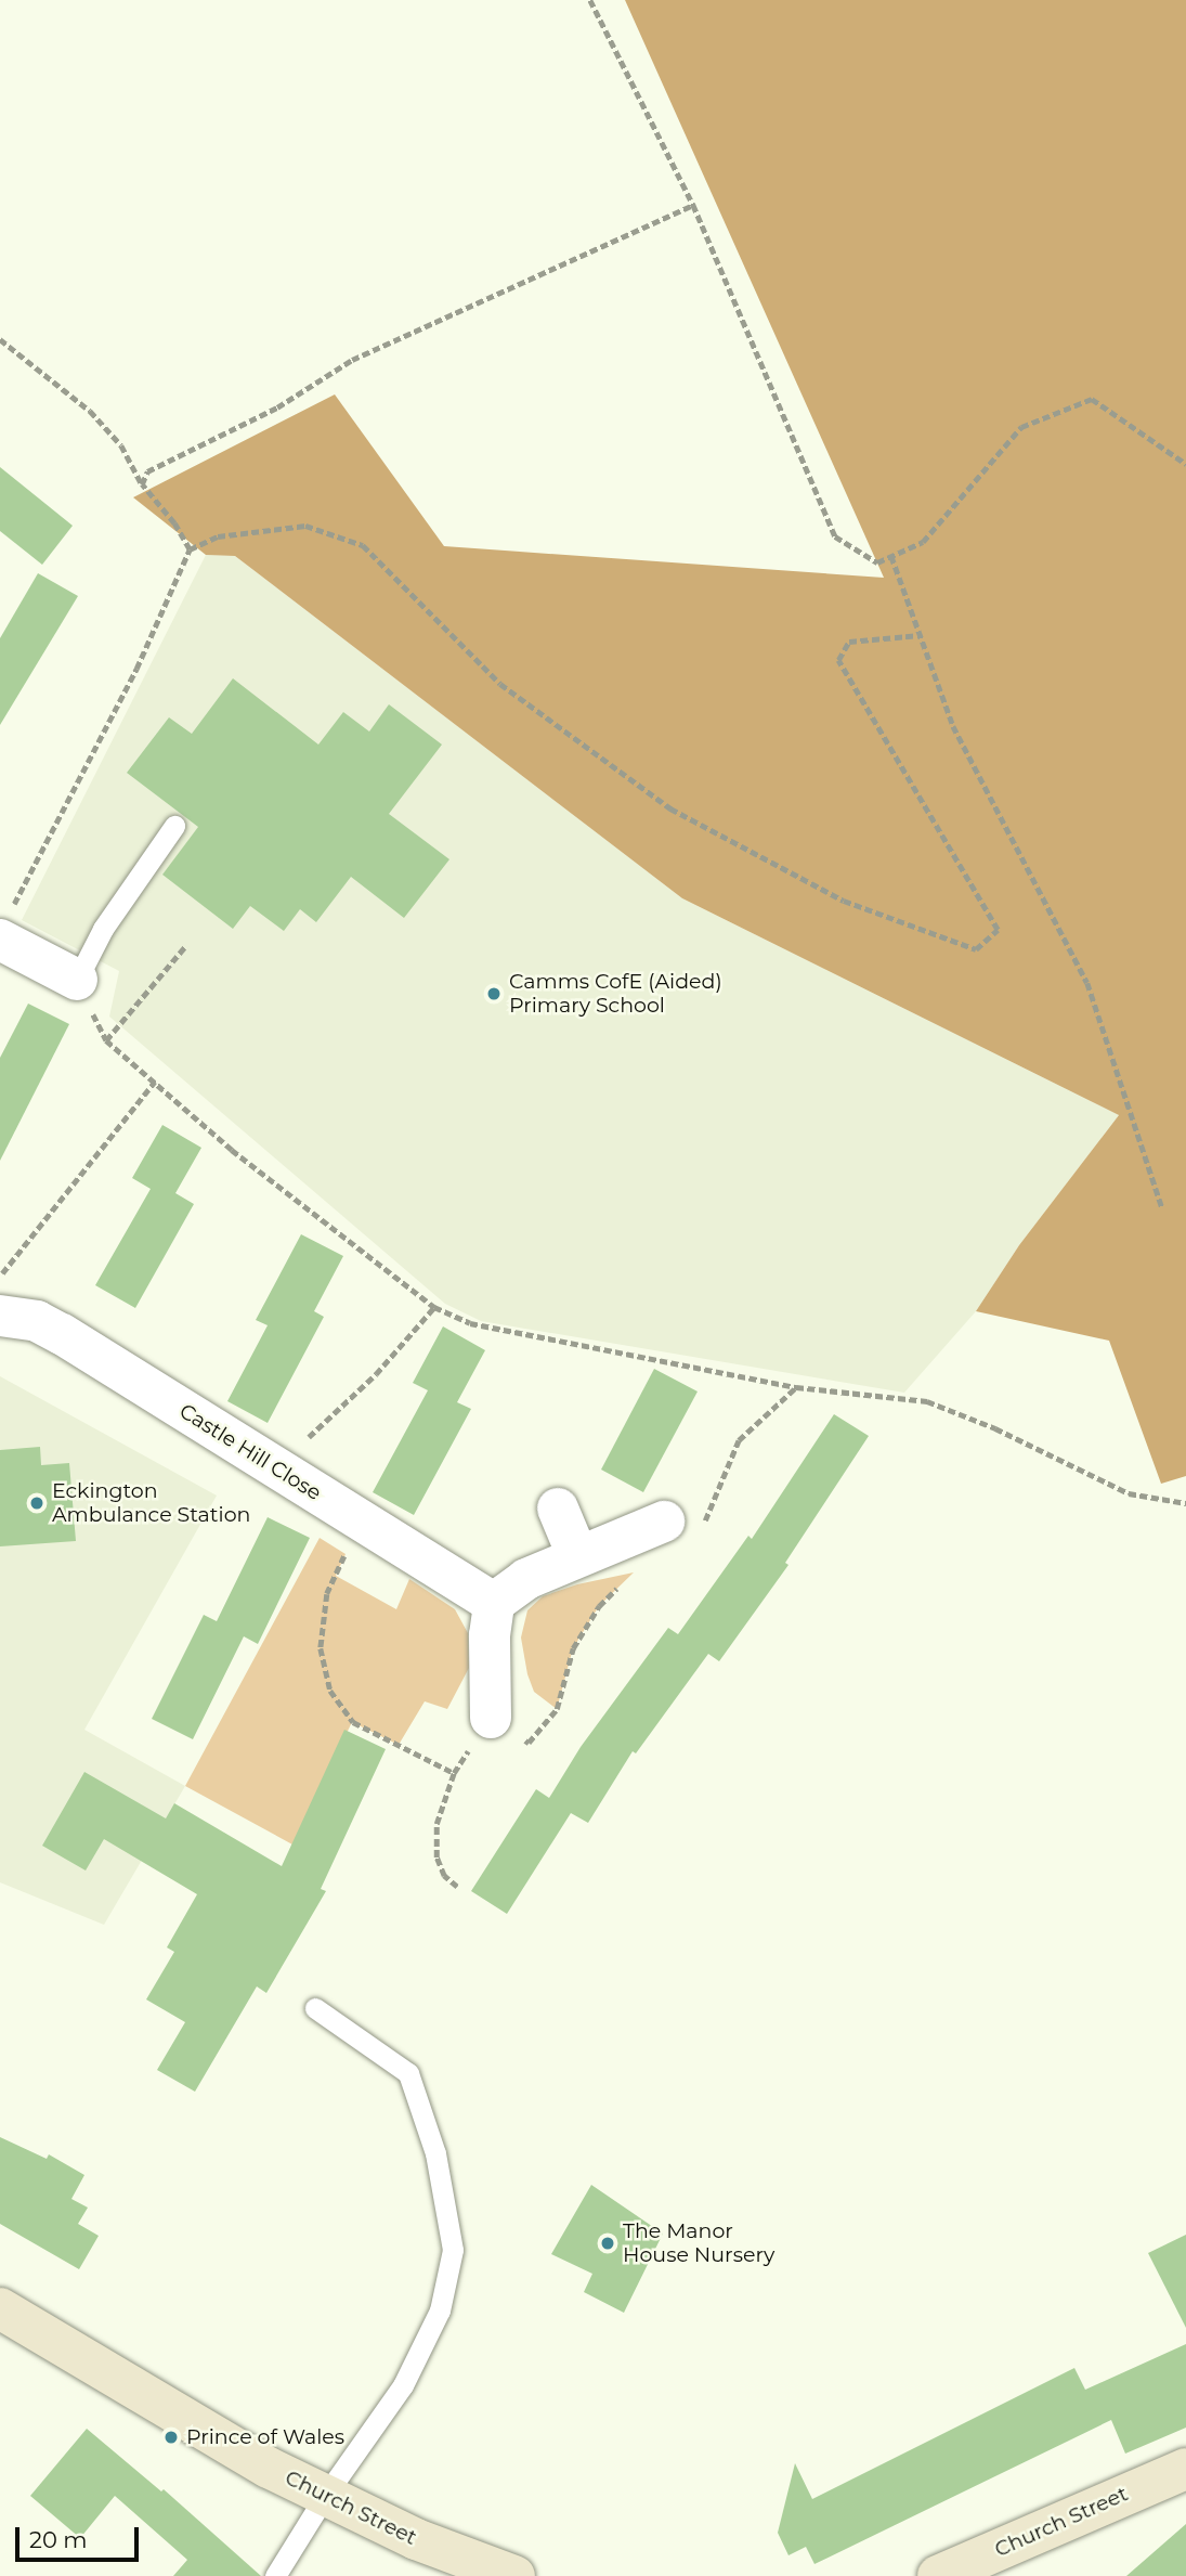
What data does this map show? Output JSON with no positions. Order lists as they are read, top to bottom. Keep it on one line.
{"streets":{"main road":["Church Street"],"street":["Castle Hill Close"]},"places":["Camms CofE (Aided) Primary School","Eckington Ambulance Station","The Manor House Nursery","Prince of Wales"],"scale_bar":"20 m"}
